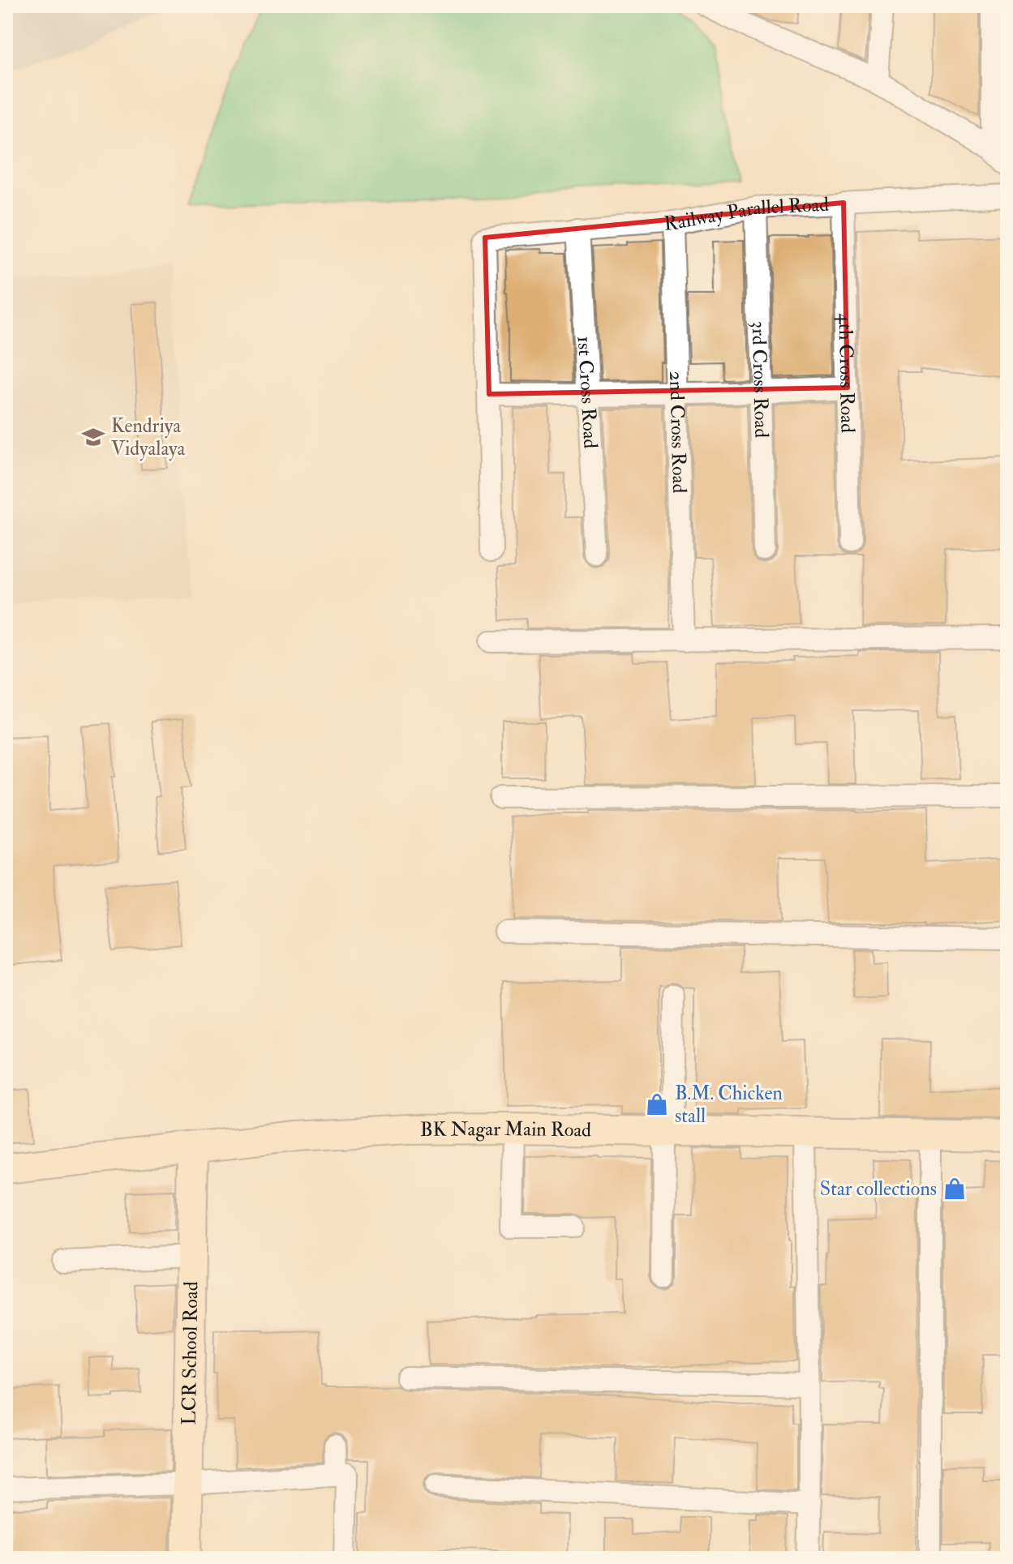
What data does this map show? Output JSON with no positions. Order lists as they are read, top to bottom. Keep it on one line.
{"streets":{"street":["Railway Parallel Road","4th Cross Road","3rd Cross Road","1st Cross Road","2nd Cross Road","BK Nagar Main Road","LCR School Road"]},"crossings":[["Railway Parallel Road","4th Cross Road"],["Railway Parallel Road","3rd Cross Road"],["Railway Parallel Road","1st Cross Road"],["Railway Parallel Road","2nd Cross Road"],["BK Nagar Main Road","LCR School Road"]],"places":{"school or university":["Kendriya Vidyalaya"],"shop":["B.M. Chicken stall","Star collections"]}}
